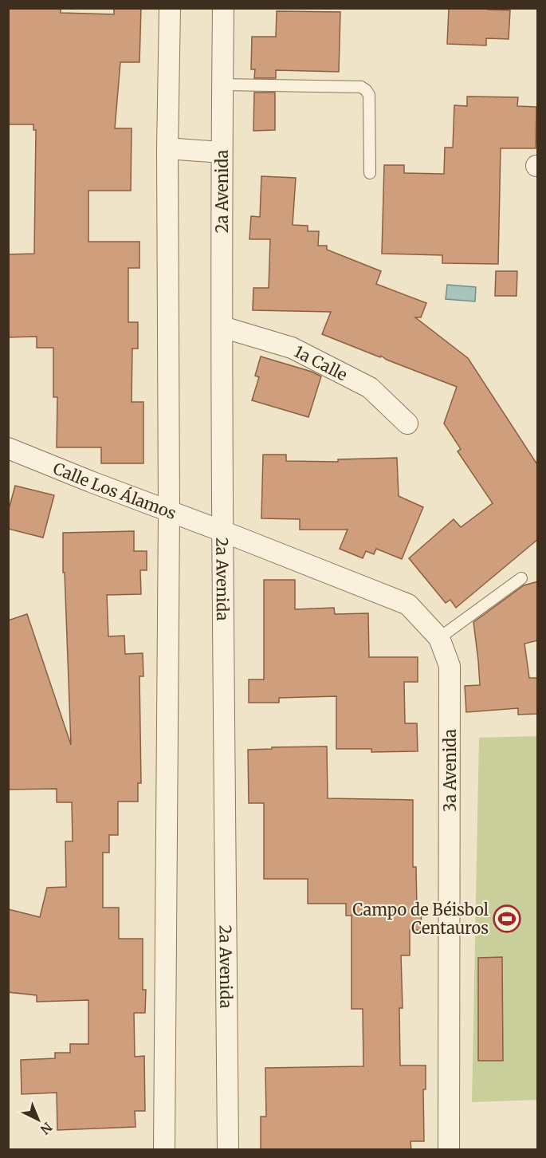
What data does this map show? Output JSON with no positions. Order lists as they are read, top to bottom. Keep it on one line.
{"streets":{"street":["2a Avenida","1a Calle","Calle Los Álamos","3a Avenida"]},"crossings":[["2a Avenida","1a Calle"],["2a Avenida","Calle Los Álamos"],["2a Avenida","3a Avenida"],["Calle Los Álamos","3a Avenida"]],"places":{"sports":["Campo de Béisbol Centauros"]},"north":"bottom right"}
